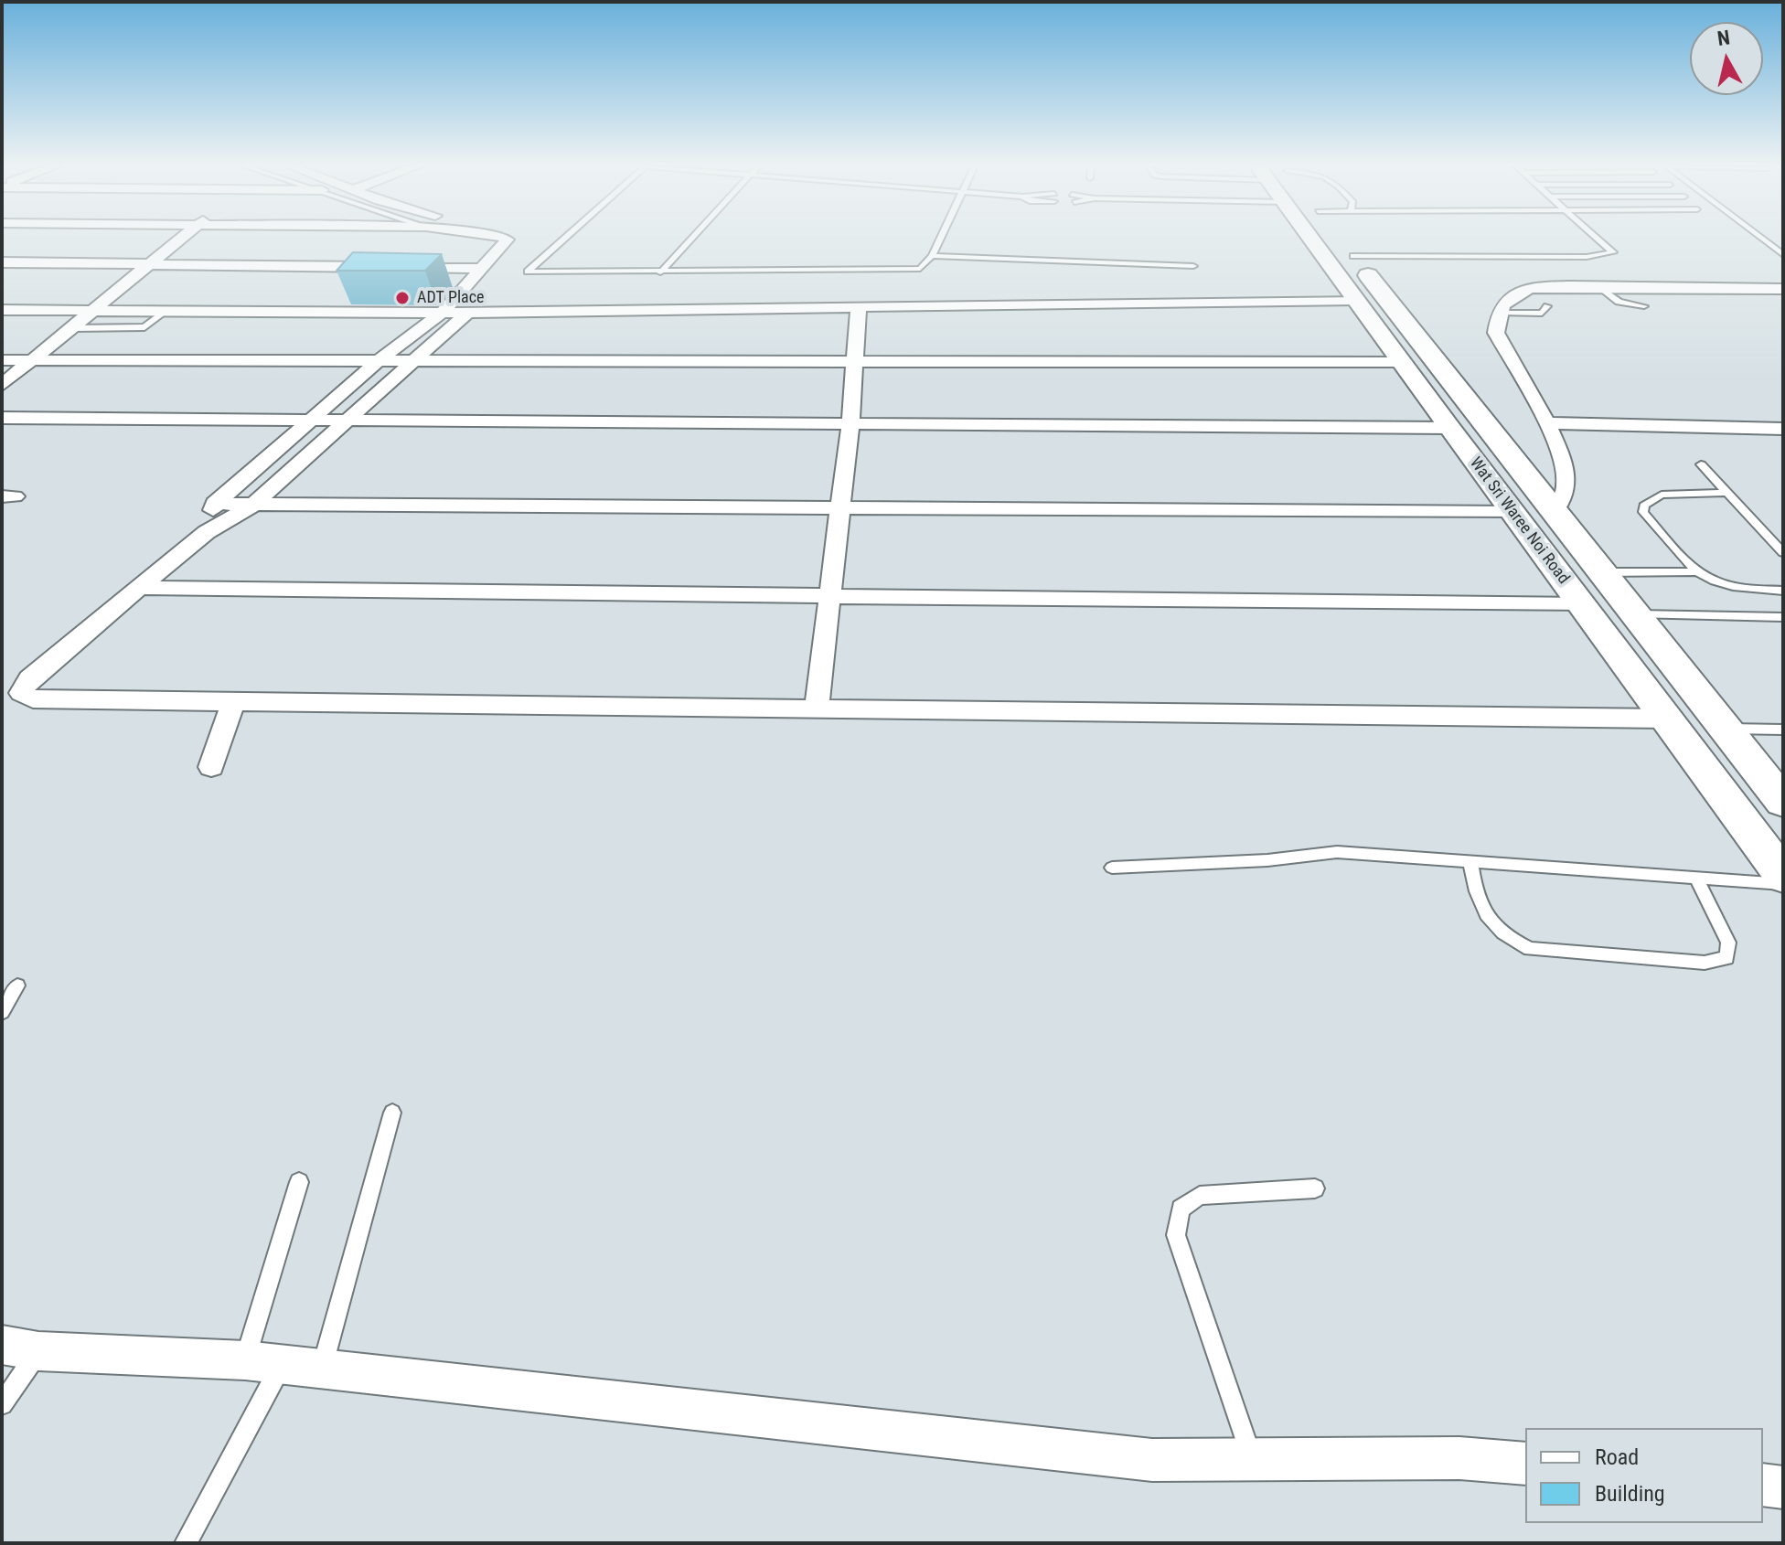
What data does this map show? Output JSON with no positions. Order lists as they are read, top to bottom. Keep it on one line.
{"streets":{"main road":["Wat Sri Waree Noi Road"]},"places":["ADT Place"],"legend":["Road","Building"],"north":"top"}
